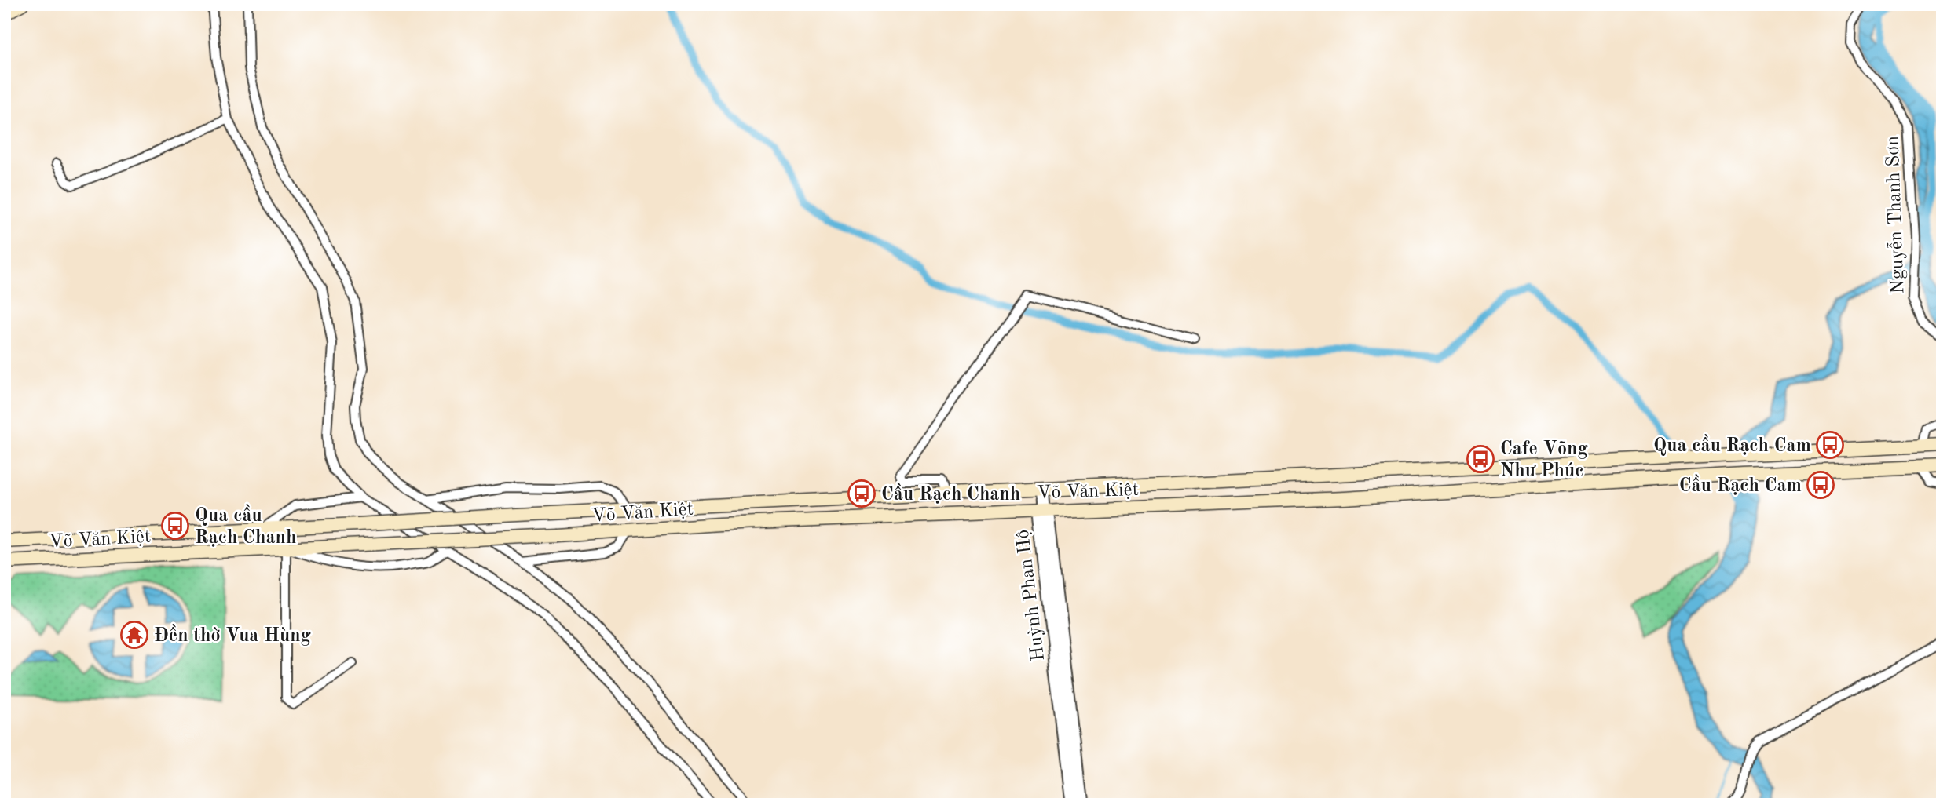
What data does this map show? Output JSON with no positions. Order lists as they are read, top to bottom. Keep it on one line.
{"streets":{"main road":["Võ Văn Kiệt"],"street":["Nguyễn Thanh Sơn","Huỳnh Phan Hộ"]},"crossings":[["Võ Văn Kiệt","Huỳnh Phan Hộ"]],"places":{"bus stop":["Qua cầu Rạch Cam","Cafe Võng Như Phúc","Cầu Rạch Cam","Cầu Rạch Chanh","Qua cầu Rạch Chanh"],"temple":["Đền thờ Vua Hùng"]}}
